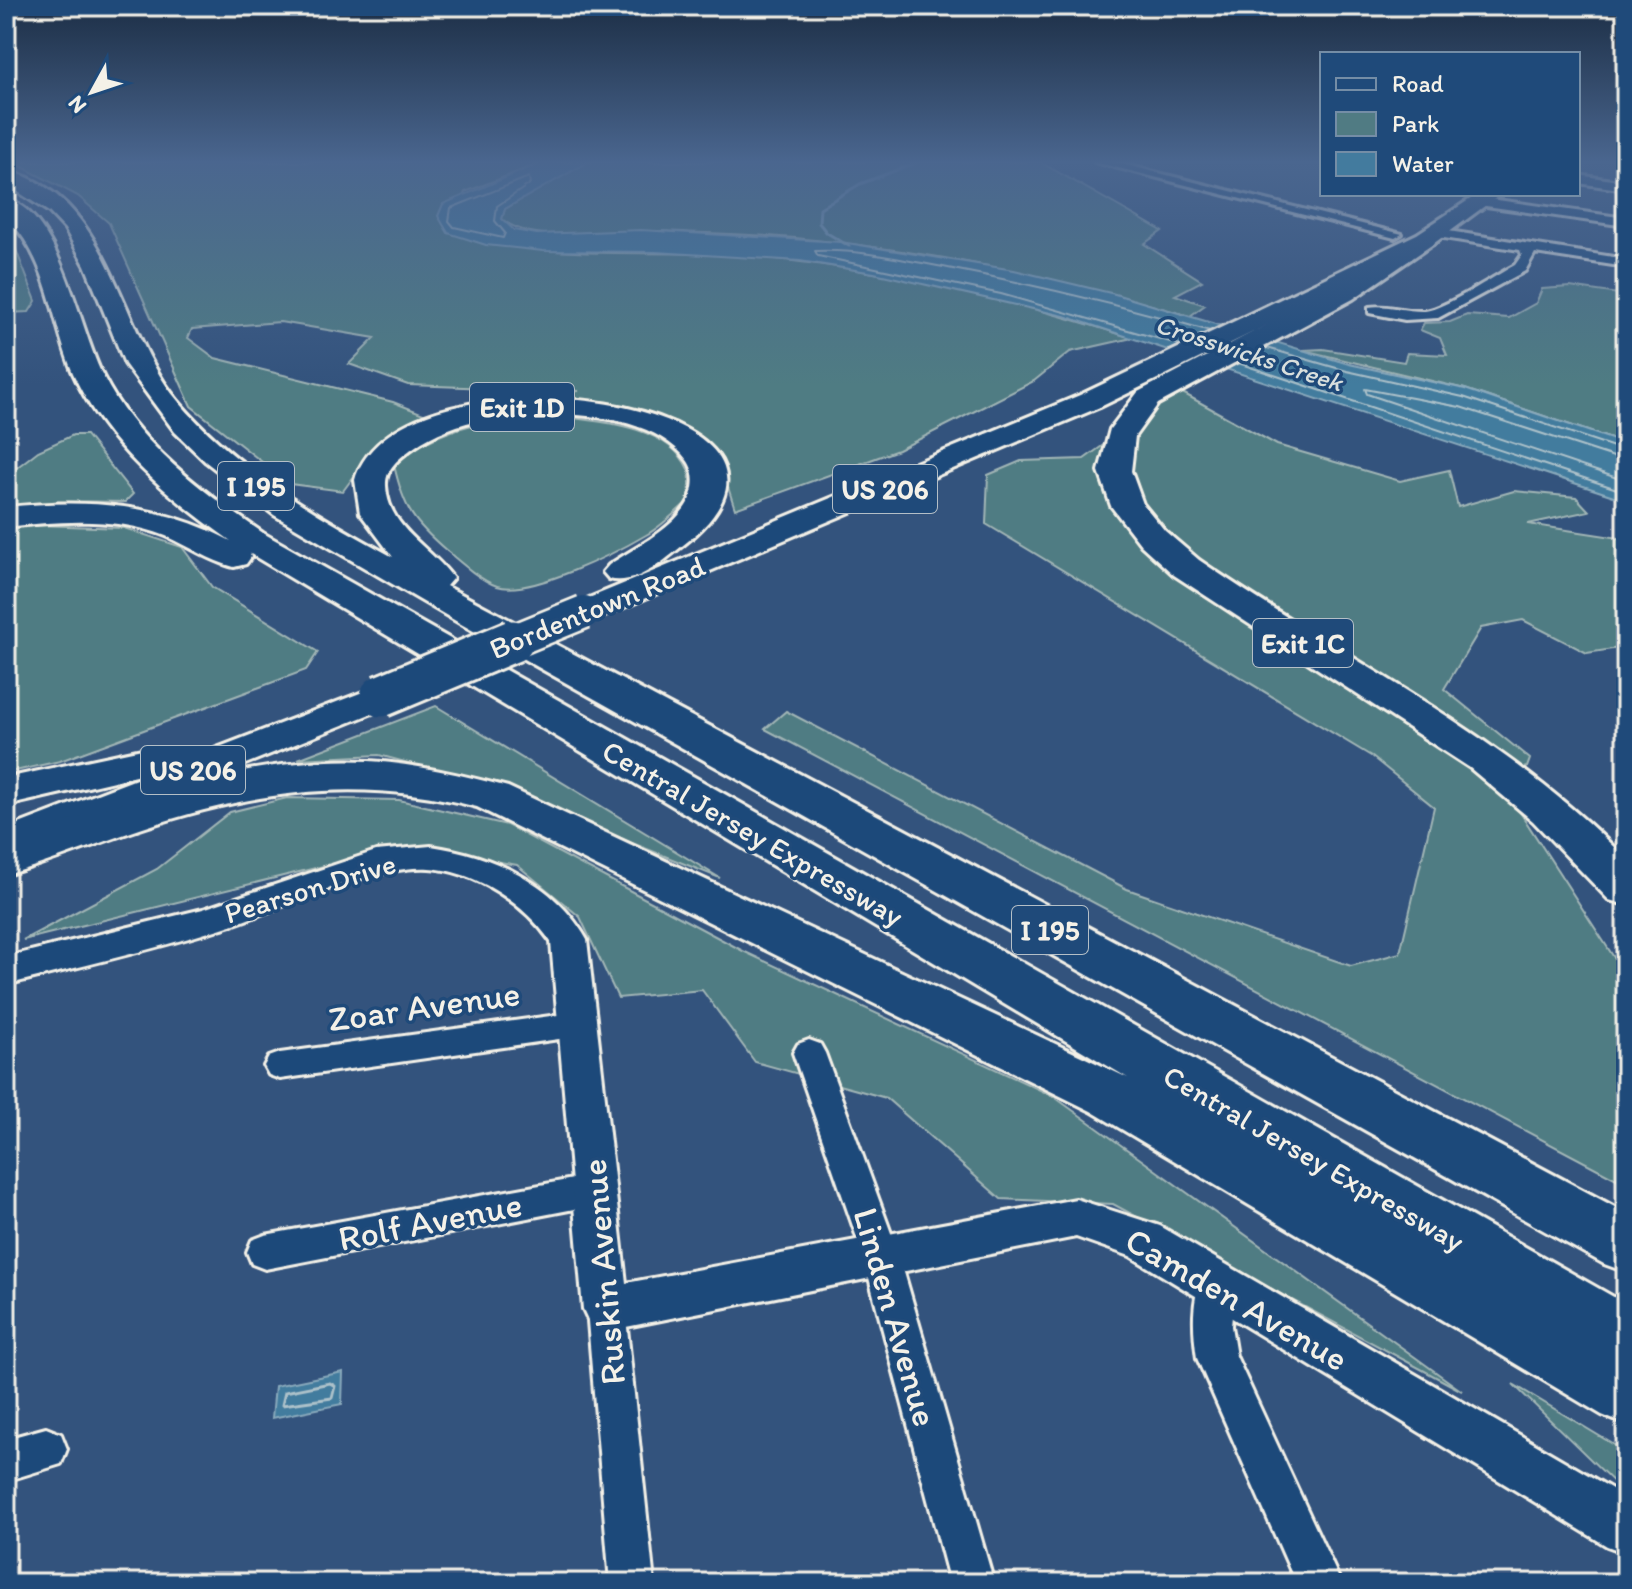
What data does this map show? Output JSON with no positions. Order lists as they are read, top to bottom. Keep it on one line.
{"streets":{"highway":["Exit 1D","I 195","US 206","Bordentown Road","Exit 1C","Central Jersey Expressway"],"street":["Pearson Drive","Zoar Avenue","Rolf Avenue","Ruskin Avenue","Camden Avenue","Linden Avenue"]},"crossings":[["Exit 1D","Bordentown Road"],["Exit 1D","Central Jersey Expressway"],["Bordentown Road","Exit 1C"],["Pearson Drive","Ruskin Avenue"],["Zoar Avenue","Ruskin Avenue"],["Rolf Avenue","Ruskin Avenue"],["Ruskin Avenue","Camden Avenue"],["Camden Avenue","Linden Avenue"]],"water":["Crosswicks Creek"],"legend":["Road","Park","Water"],"north":"bottom left"}
